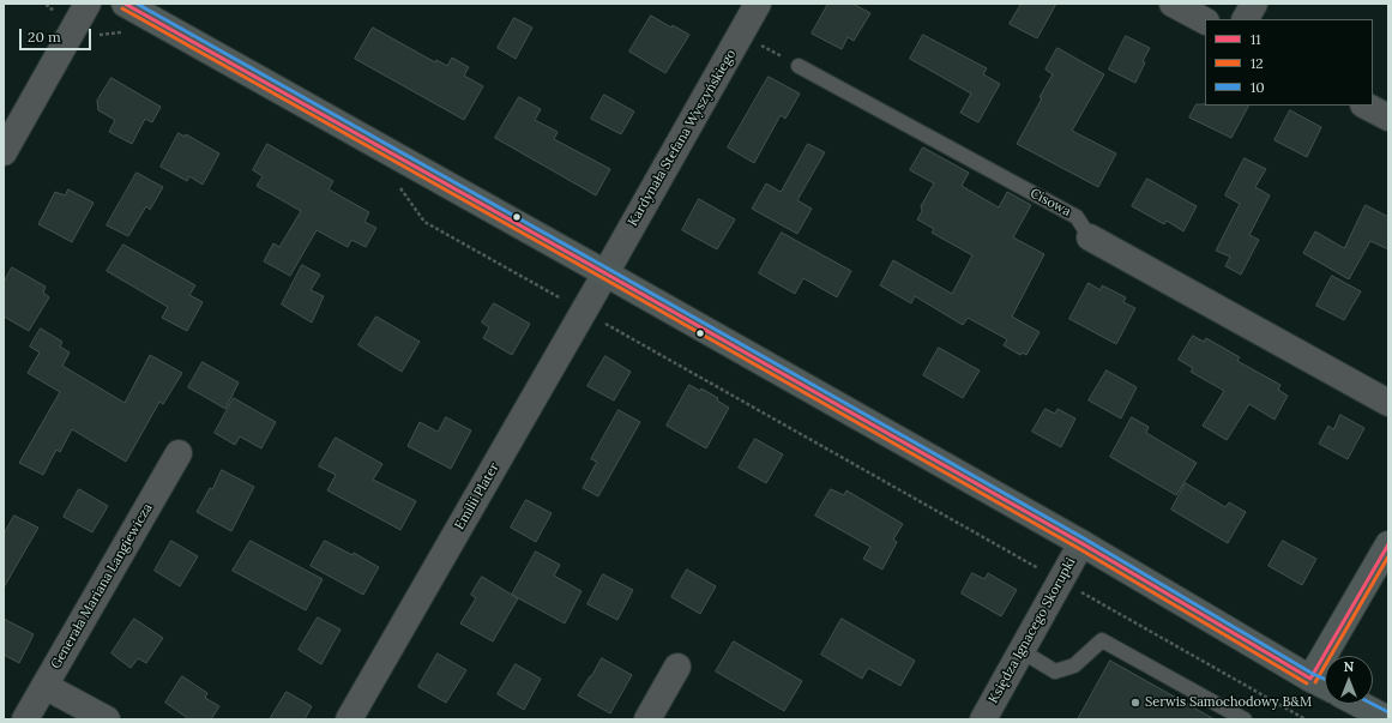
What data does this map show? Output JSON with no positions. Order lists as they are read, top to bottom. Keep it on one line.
{"streets":{"street":["Kardynała Stefana Wyszyńskiego","Cisowa","Emilii Plater","Generała Mariana Langiewicza","Księdza Ignacego Skorupki"]},"crossings":[["Kardynała Stefana Wyszyńskiego","Emilii Plater"]],"places":["Serwis Samochodowy B&M"],"lines":["transit line 11","transit line 10","transit line 12"],"legend":["11","12","10"],"scale_bar":"20 m","north":"top"}
